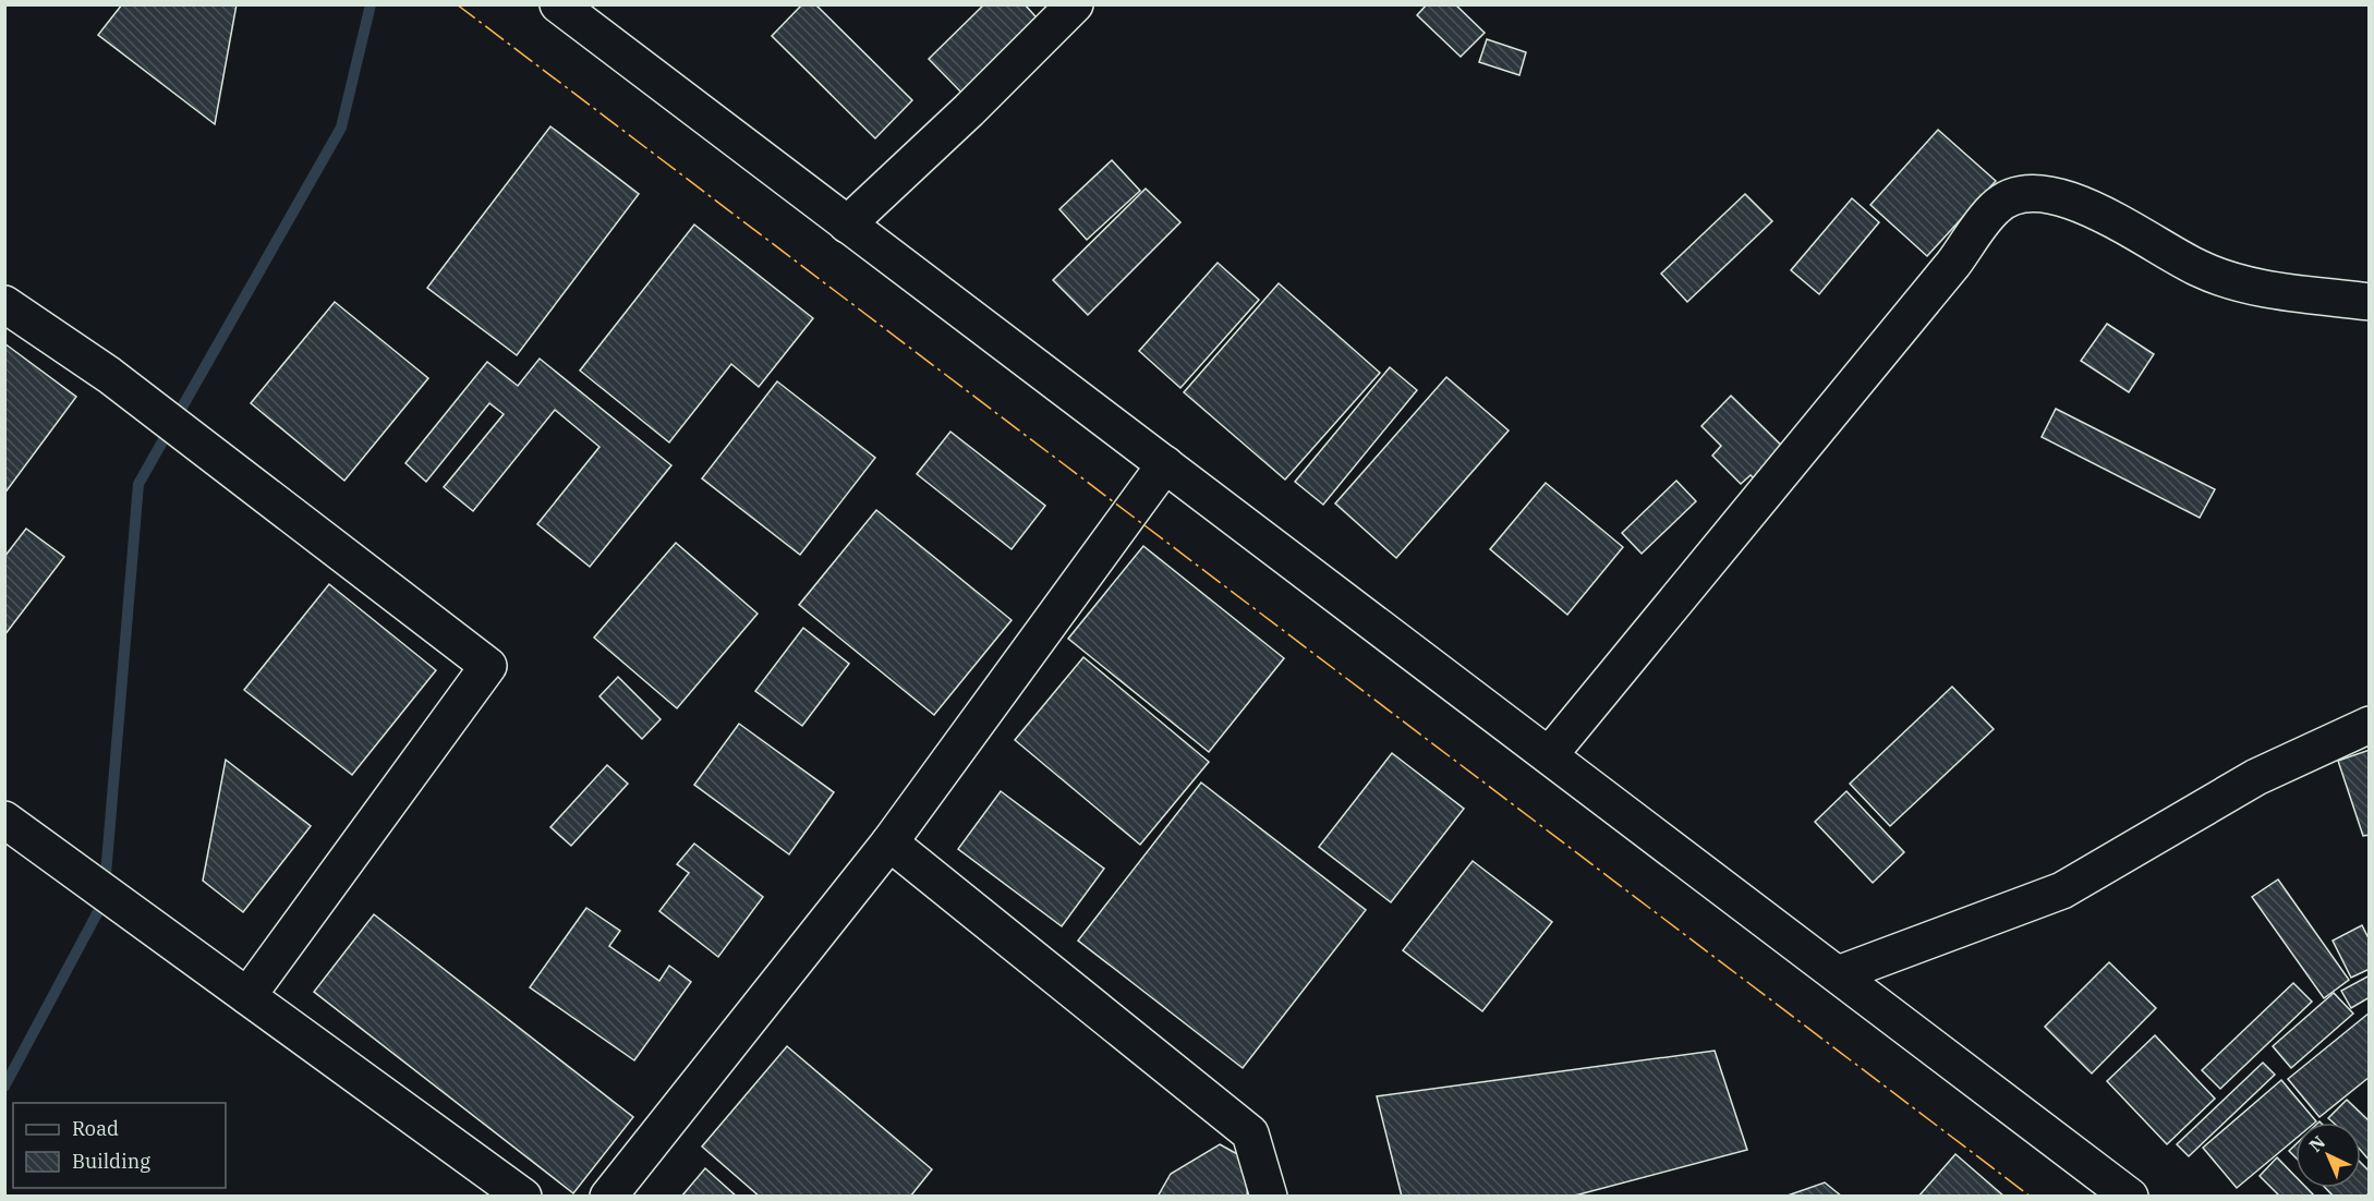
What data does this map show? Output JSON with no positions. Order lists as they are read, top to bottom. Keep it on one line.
{"legend":["Road","Building"],"north":"top left"}
